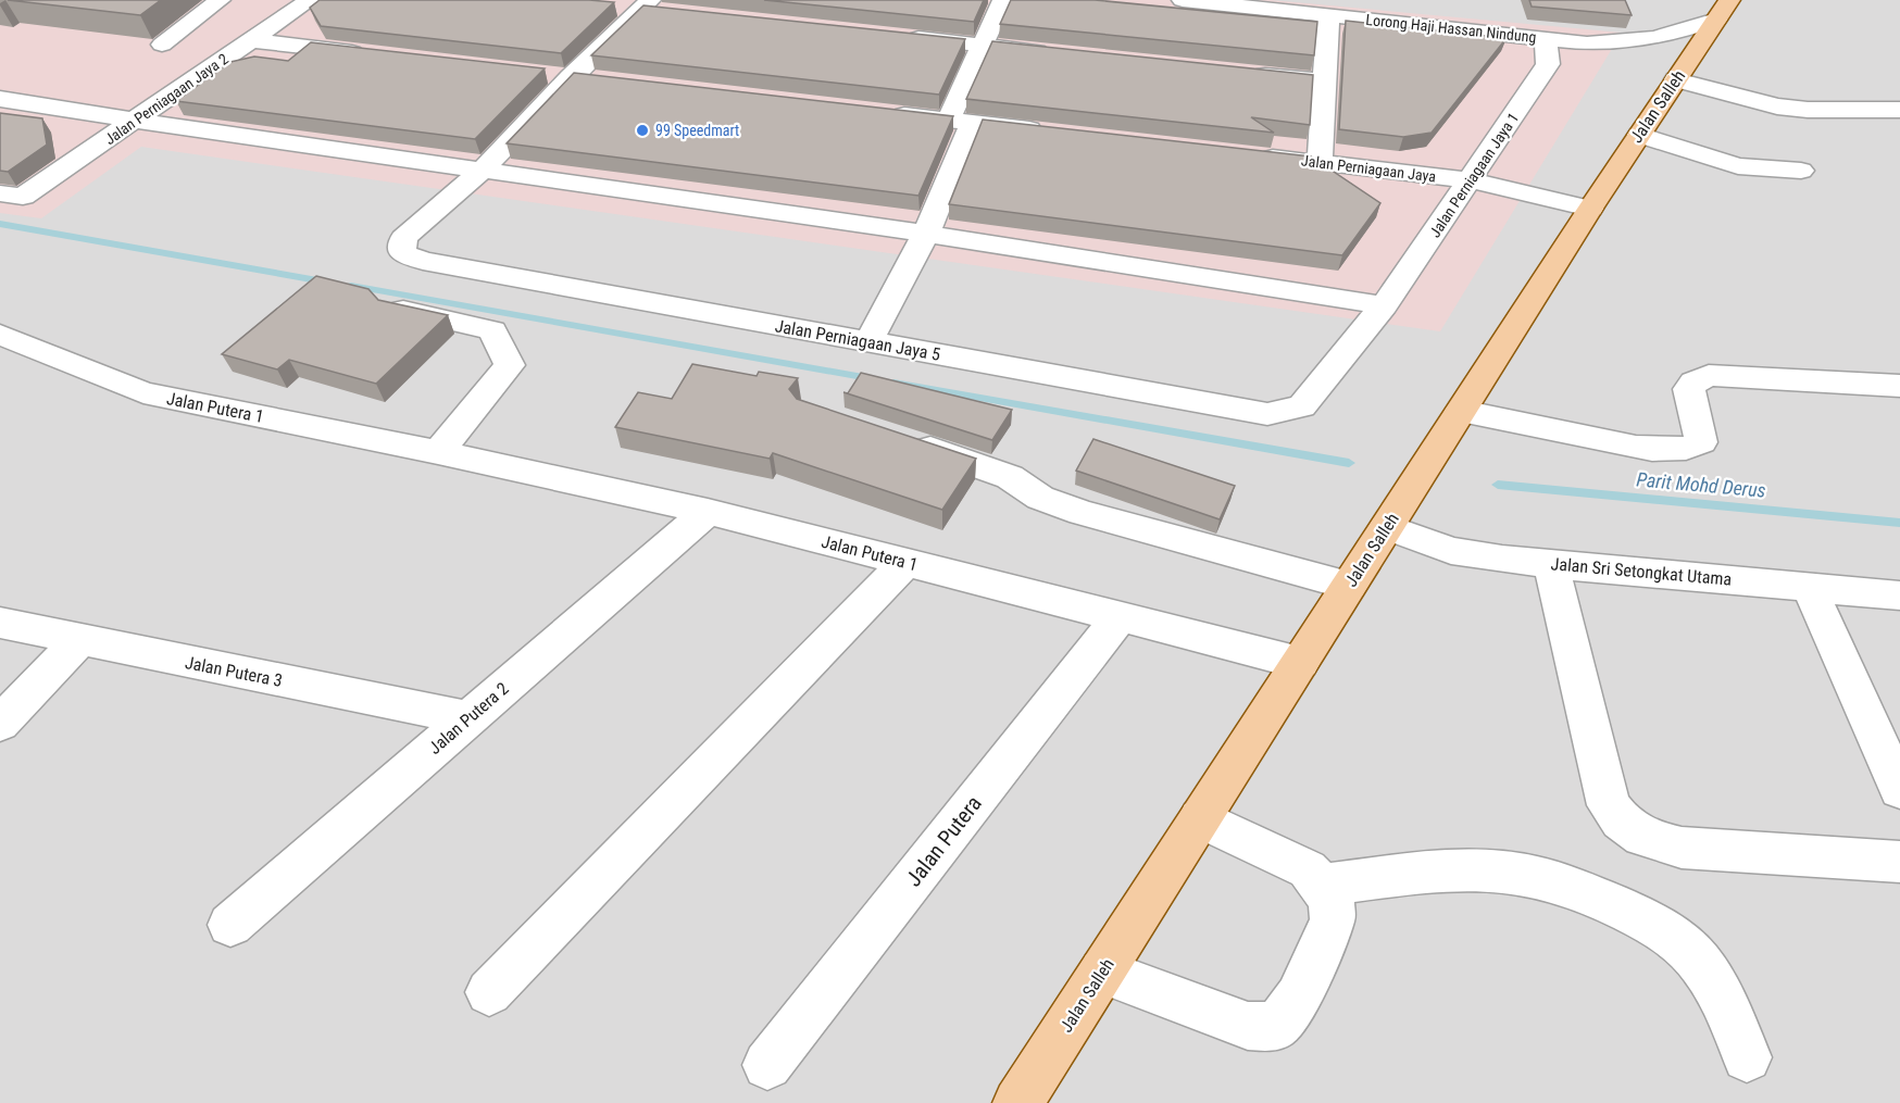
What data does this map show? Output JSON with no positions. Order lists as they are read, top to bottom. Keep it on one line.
{"streets":{"main road":["Jalan Salleh"],"street":["Lorong Haji Hassan Nindung","Jalan Perniagaan Jaya 2","Jalan Perniagaan Jaya","Jalan Perniagaan Jaya 1","Jalan Perniagaan Jaya 5","Jalan Putera 1","Jalan Sri Setongkat Utama","Jalan Putera 3","Jalan Putera 2","Jalan Putera"]},"crossings":[["Lorong Haji Hassan Nindung","Jalan Salleh"],["Lorong Haji Hassan Nindung","Jalan Perniagaan Jaya 1"],["Jalan Salleh","Jalan Perniagaan Jaya"],["Jalan Salleh","Jalan Putera 1"],["Jalan Salleh","Jalan Sri Setongkat Utama"],["Jalan Perniagaan Jaya","Jalan Perniagaan Jaya 1"],["Jalan Perniagaan Jaya 1","Jalan Perniagaan Jaya 5"],["Jalan Putera 1","Jalan Putera 2"],["Jalan Putera 1","Jalan Putera"],["Jalan Putera 3","Jalan Putera 2"]],"water":["Parit Mohd Derus"],"places":["99 Speedmart"]}
